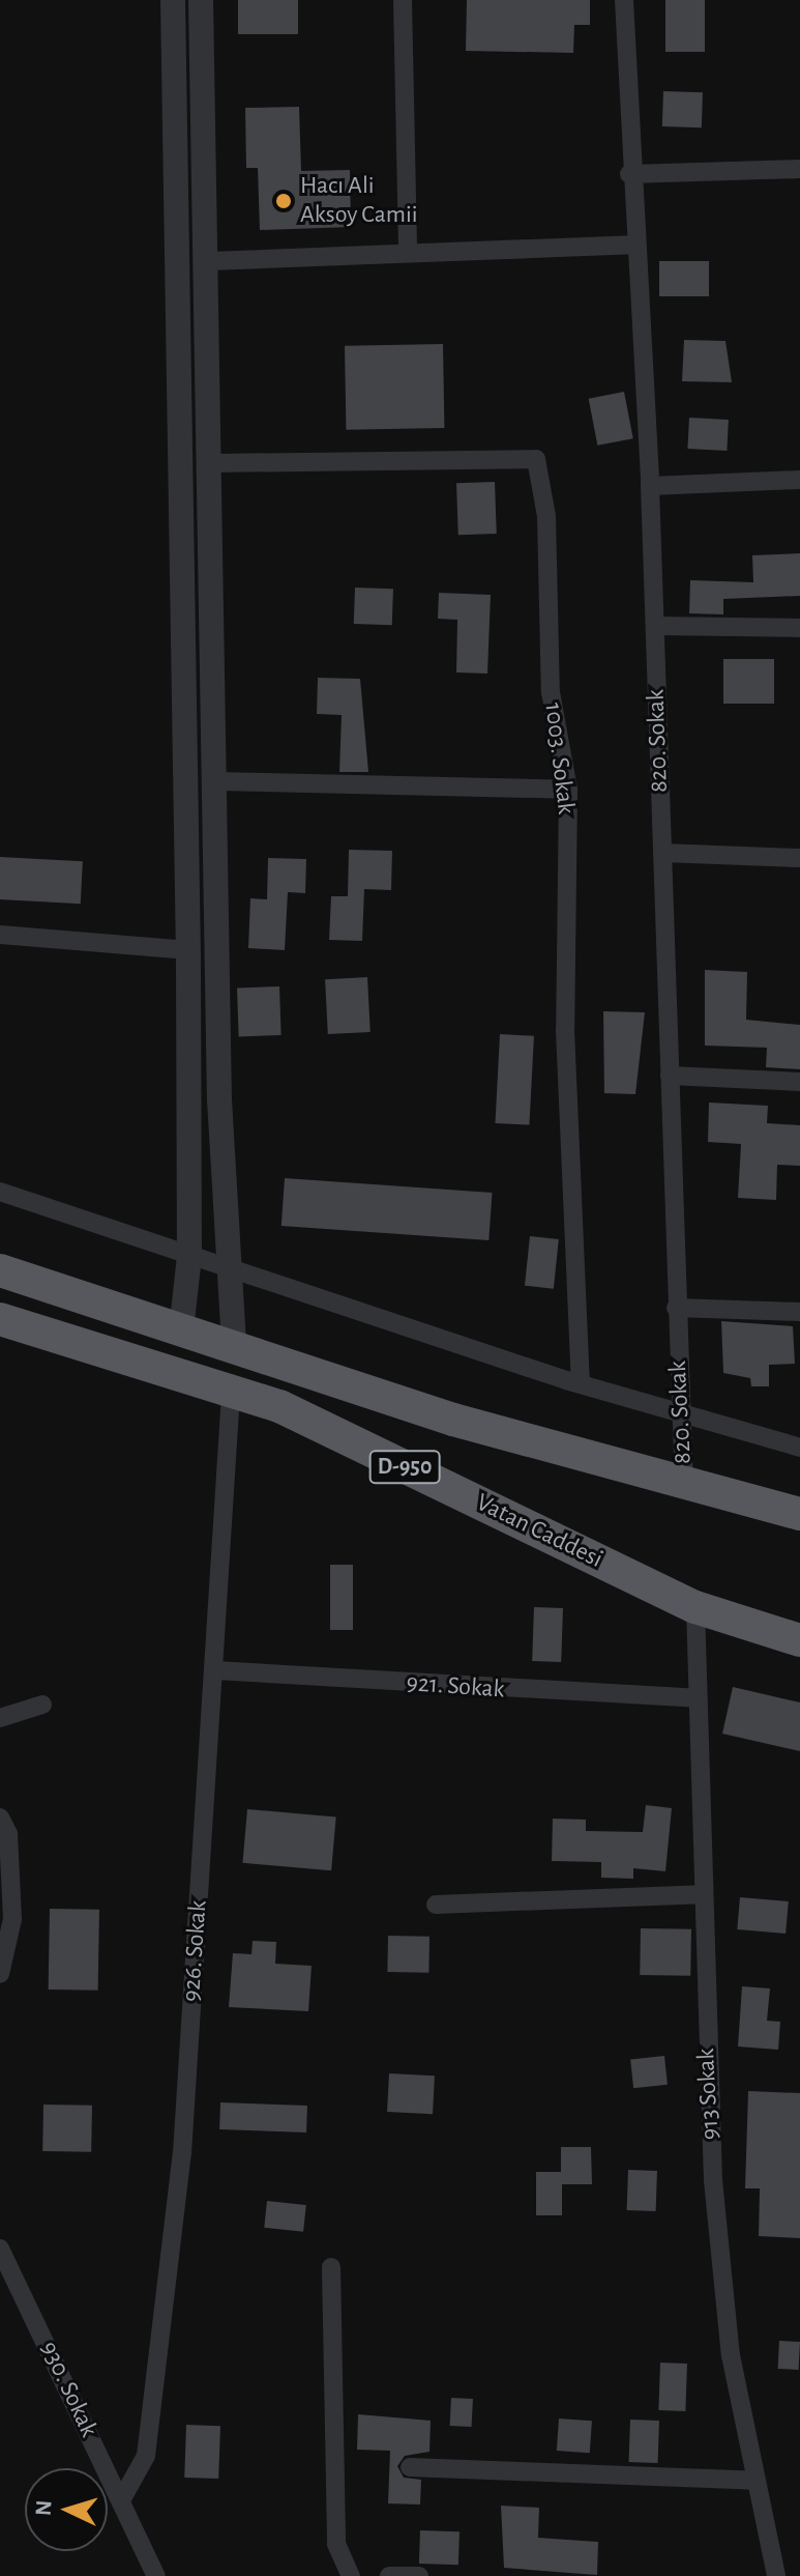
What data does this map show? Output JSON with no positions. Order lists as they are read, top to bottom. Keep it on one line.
{"streets":{"highway":["D-950","Vatan Caddesi"],"street":["820. Sokak","1003. Sokak","921. Sokak","926. Sokak","913 Sokak","930. Sokak"]},"crossings":[["820. Sokak","D-950"],["Vatan Caddesi","926. Sokak"],["Vatan Caddesi","913 Sokak"],["921. Sokak","926. Sokak"],["921. Sokak","913 Sokak"],["926. Sokak","930. Sokak"]],"places":["Hacı Ali Aksoy Camii"],"north":"left"}
